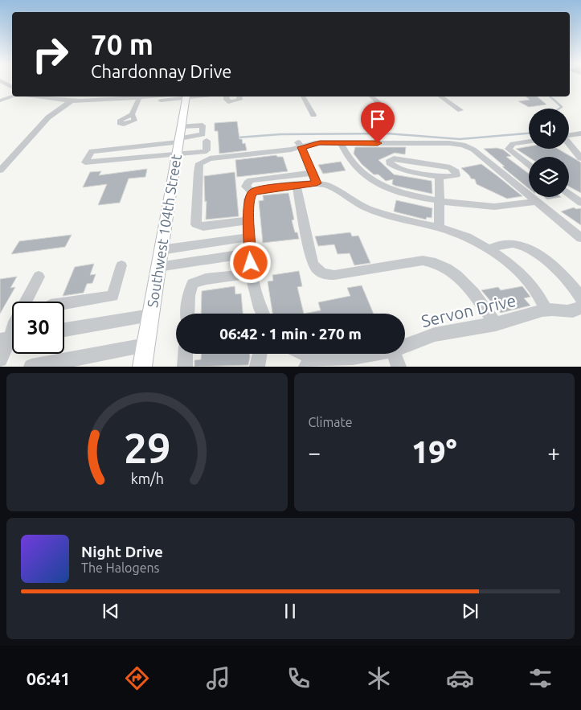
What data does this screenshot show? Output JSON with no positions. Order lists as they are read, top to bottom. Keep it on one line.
{"streets":{"main road":["Southwest 104th Street"],"street":["Servon Drive"]},"page":{"turn":["70 m","Chardonnay Drive"],"limit":"30","trip":"06:42 · 1 min · 270 m","tile":"Climate","heat":["−","19°","+"],"song":["Night Drive","The Halogens"],"tabs":"06:41","gauge":["29","km/h"]}}
